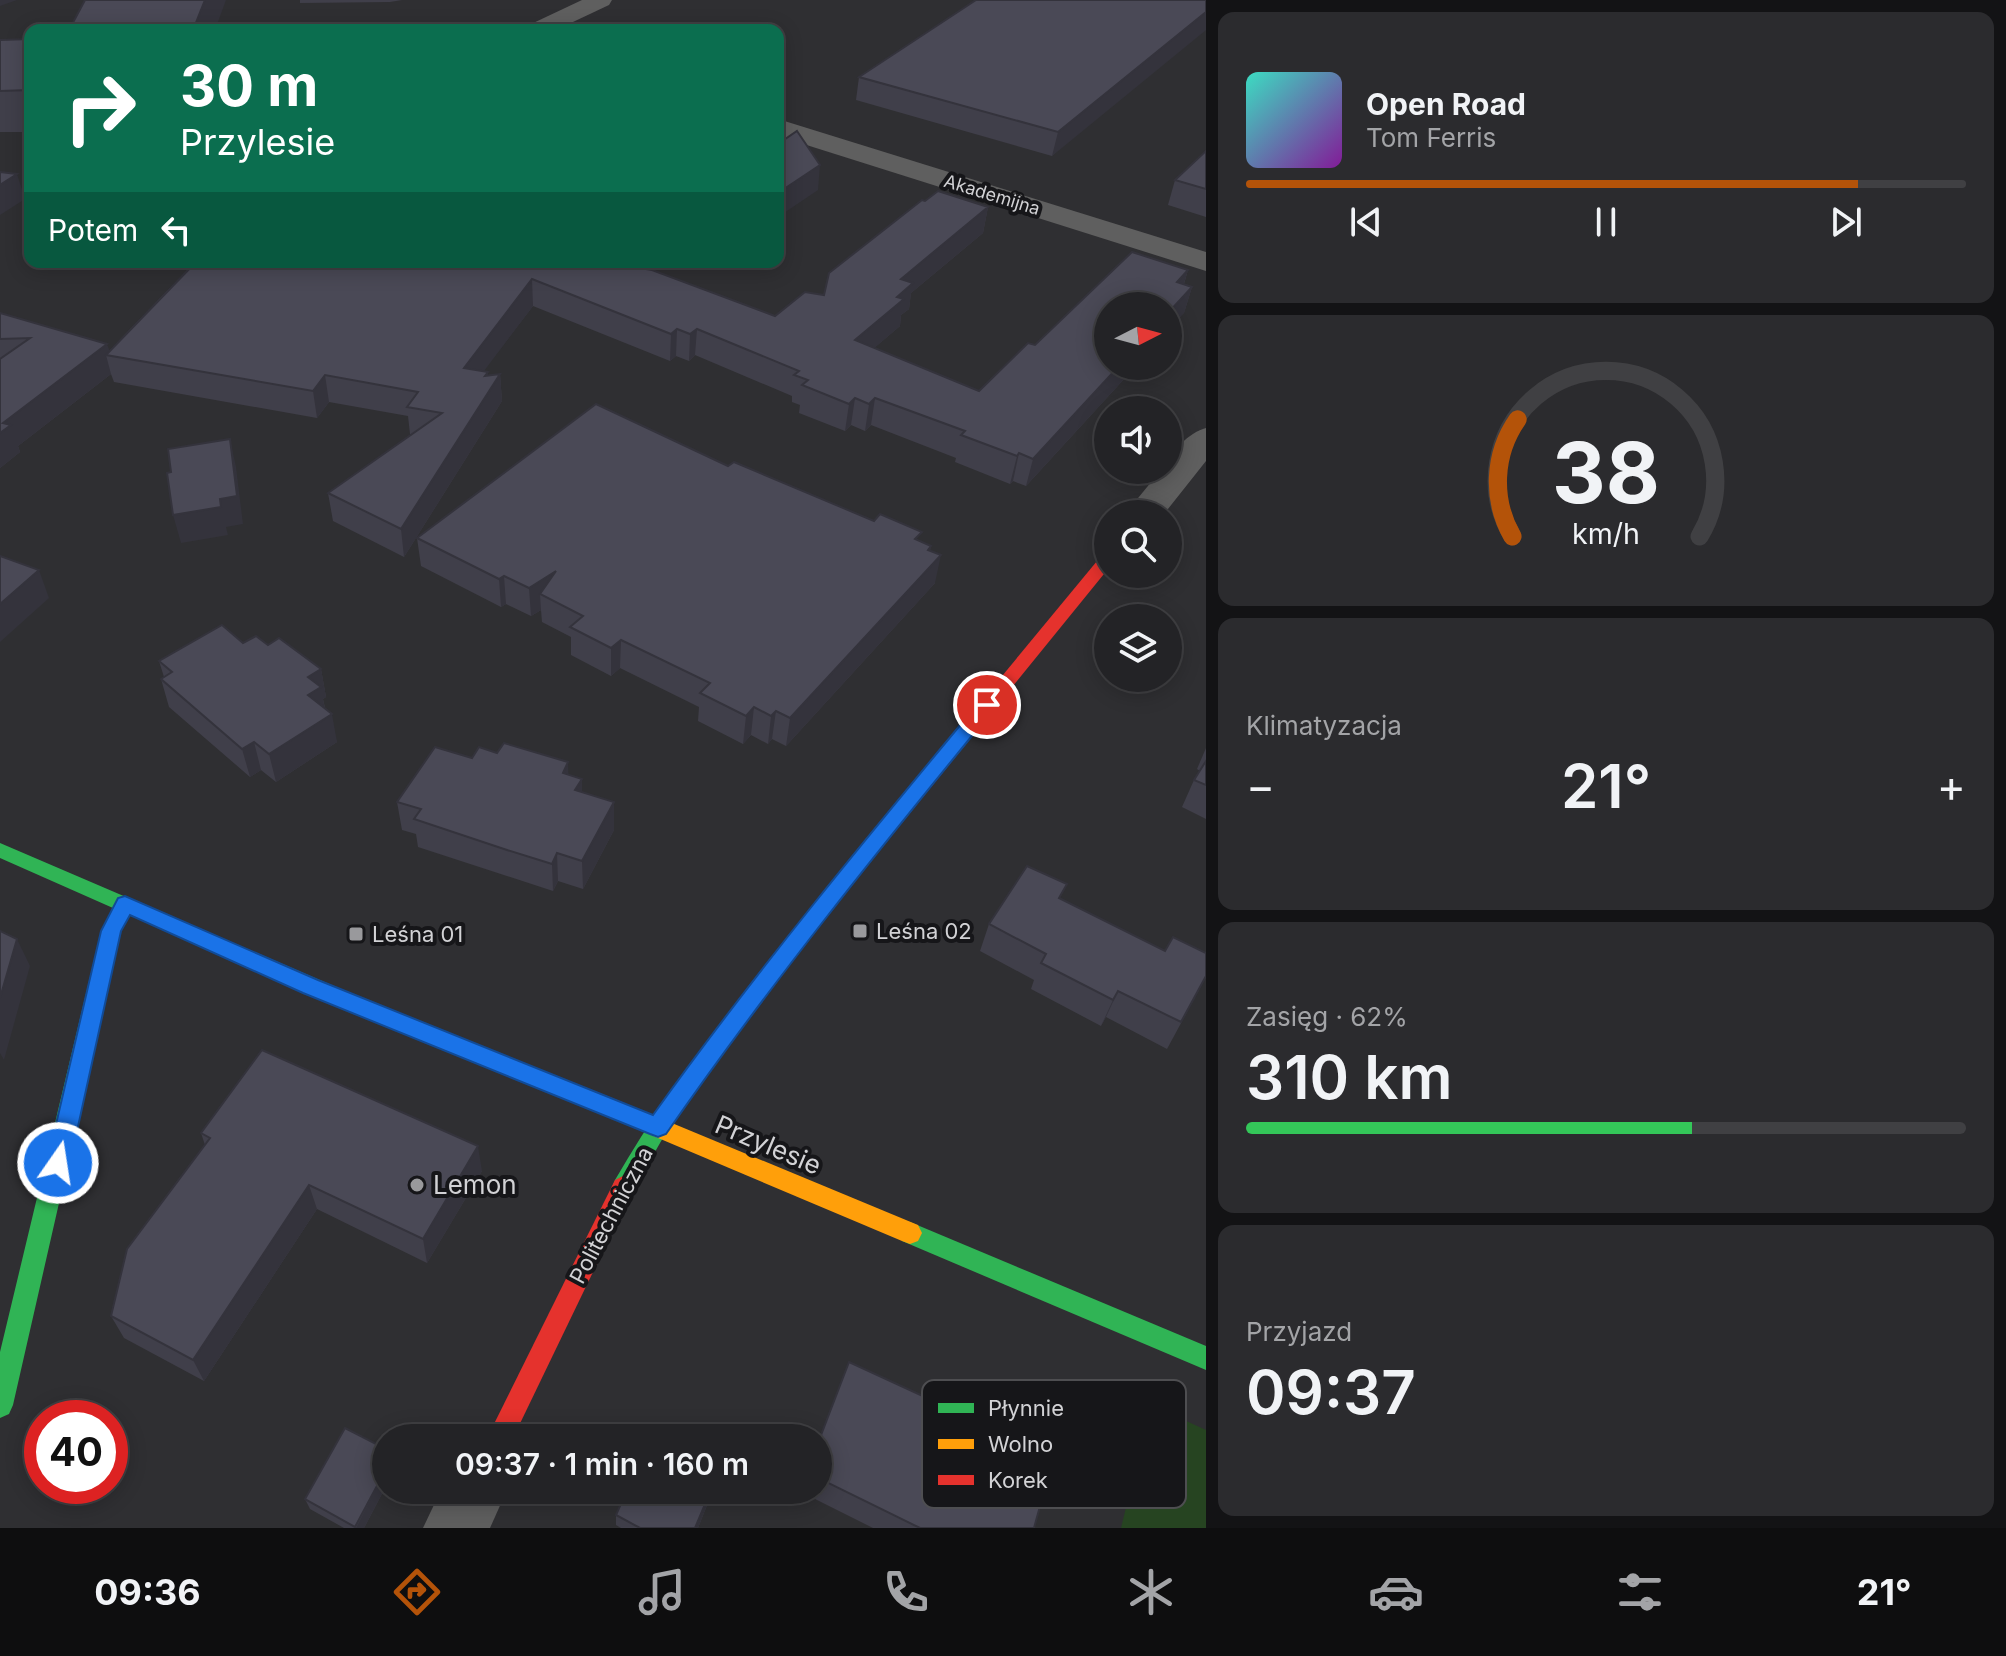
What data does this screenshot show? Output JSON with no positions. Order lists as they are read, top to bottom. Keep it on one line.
{"streets":{"street":["Akademijna","Przylesie","Politechniczna"]},"crossings":[["Przylesie","Politechniczna"]],"places":{"transit":["Leśna 02","Leśna 01"],"other":["Lemon"]},"legend":["Płynnie","Wolno","Korek"],"north":"right","page":{"turn":["30 m","Przylesie"],"song":["Open Road","Tom Ferris"],"then":"Potem","tile":["Klimatyzacja",["Zasięg · 62%","310 km"],["Przyjazd","09:37"]],"heat":["−","21°","+"],"limit":"40","trip":"09:37 · 1 min · 160 m","tabs":["09:36","21°"],"gauge":["38","km/h"]}}
